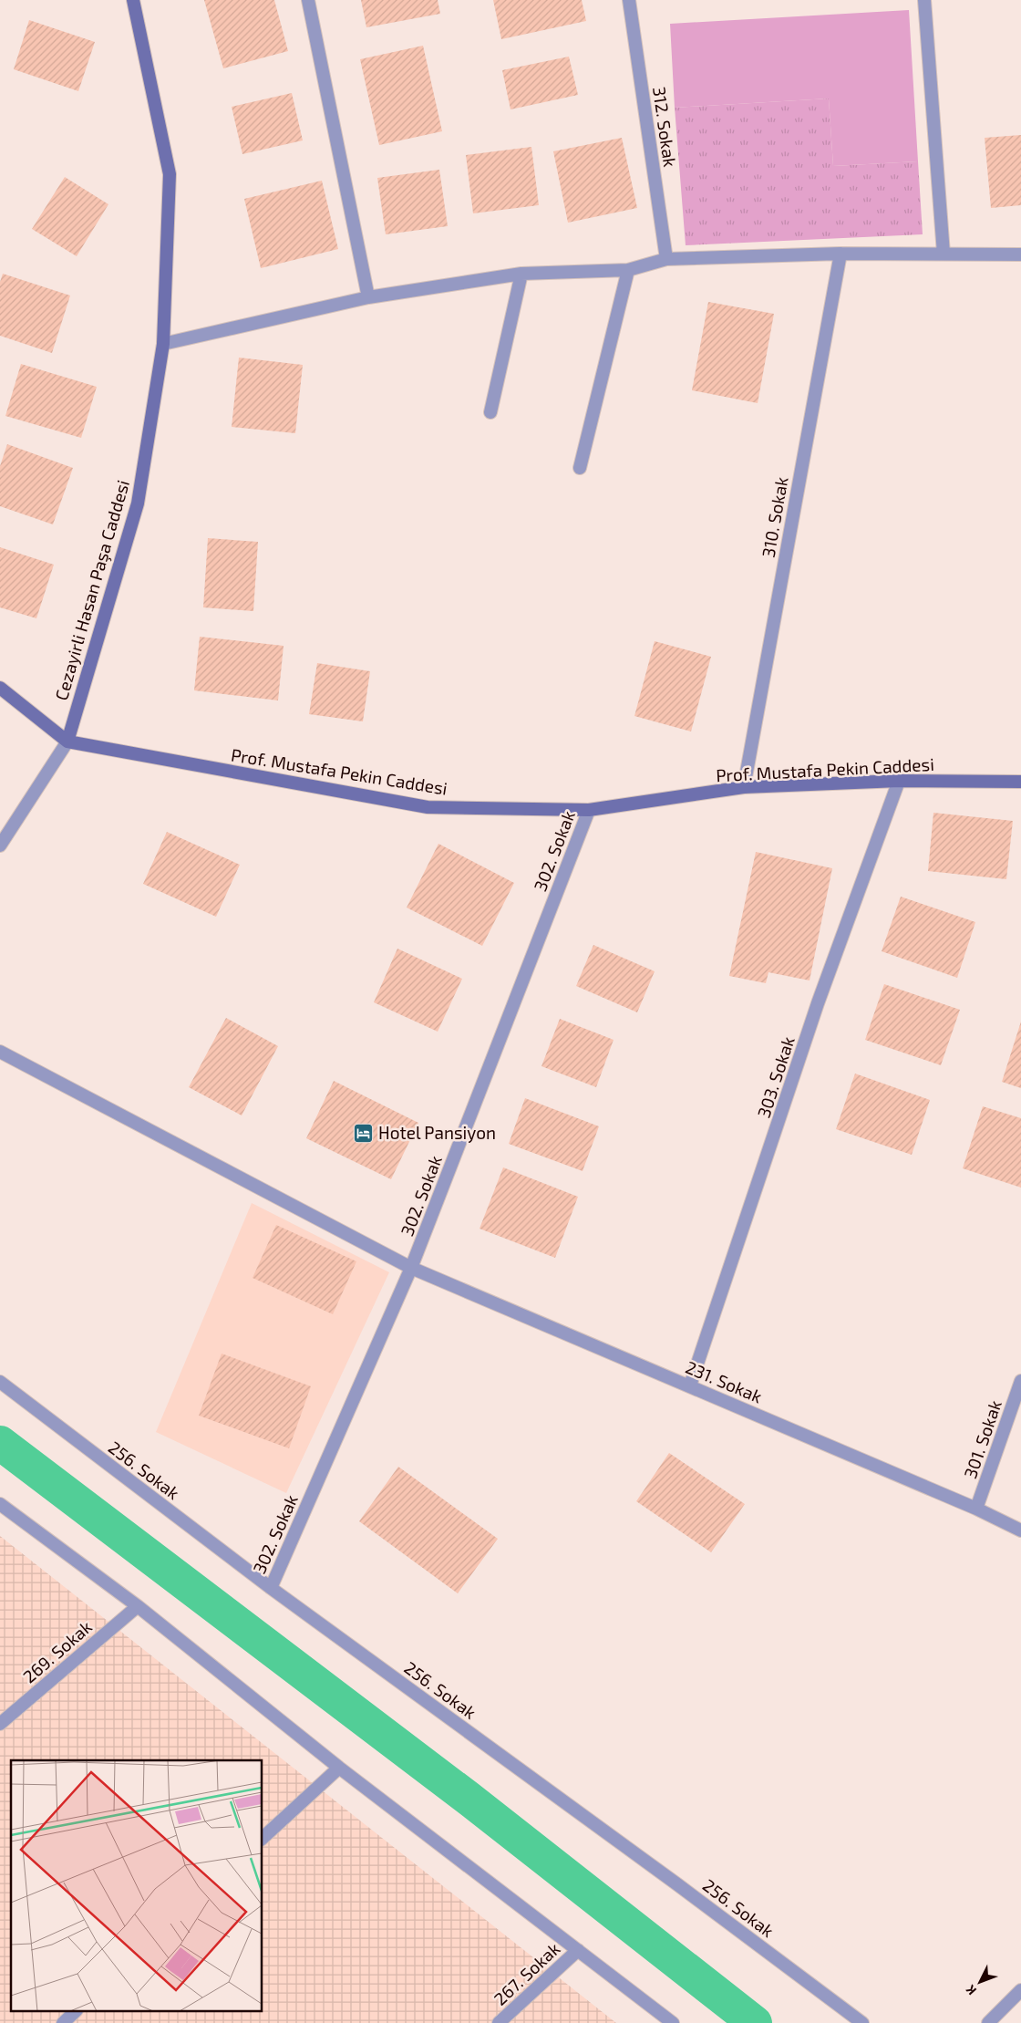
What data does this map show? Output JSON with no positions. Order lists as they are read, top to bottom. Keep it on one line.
{"streets":{"main road":["Cezayirli Hasan Paşa Caddesi","Prof. Mustafa Pekin Caddesi"],"street":["312. Sokak","310. Sokak","302. Sokak","303. Sokak","231. Sokak","301. Sokak","256. Sokak","269. Sokak","267. Sokak"]},"crossings":[["310. Sokak","Prof. Mustafa Pekin Caddesi"],["Cezayirli Hasan Paşa Caddesi","Prof. Mustafa Pekin Caddesi"],["Prof. Mustafa Pekin Caddesi","302. Sokak"],["Prof. Mustafa Pekin Caddesi","303. Sokak"],["302. Sokak","231. Sokak"],["302. Sokak","256. Sokak"],["303. Sokak","231. Sokak"],["231. Sokak","301. Sokak"]],"places":{"hotel":["Hotel Pansiyon"]},"north":"bottom left"}
